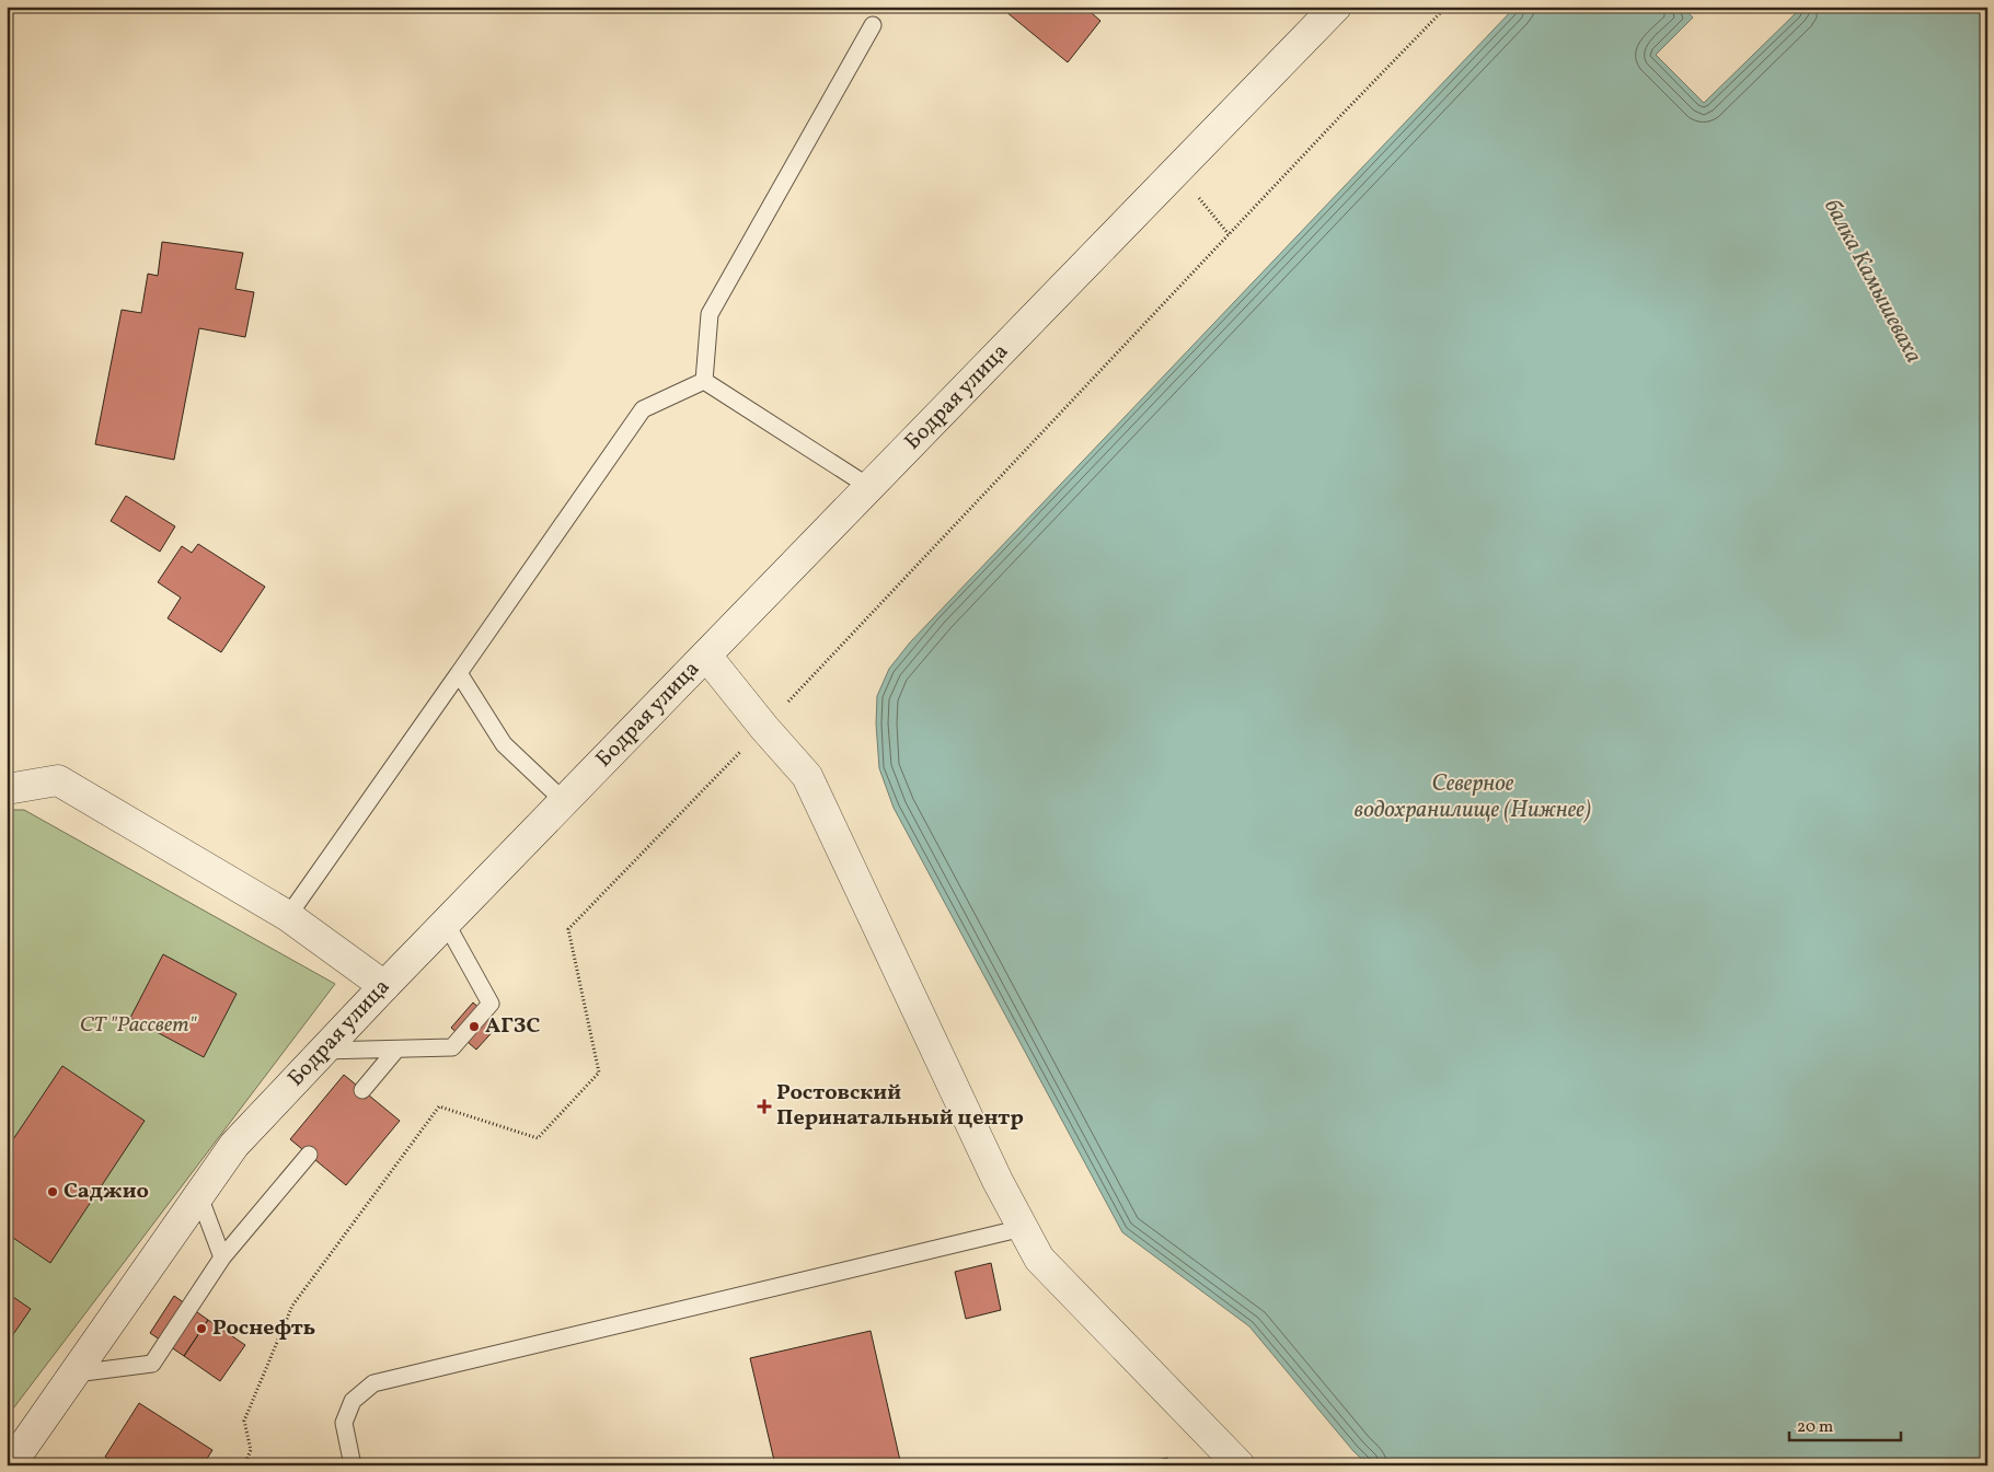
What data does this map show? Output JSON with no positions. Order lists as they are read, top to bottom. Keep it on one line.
{"streets":{"main road":["Бодрая улица"]},"water":["балка Камышеваха","Северное водохранилище (Нижнее)"],"parks":["СТ \"Рассвет\""],"places":{"other":["АГЗС","Саджио","Роснефть"],"health":["Ростовский Перинатальный центр"]},"scale_bar":"20 m"}
